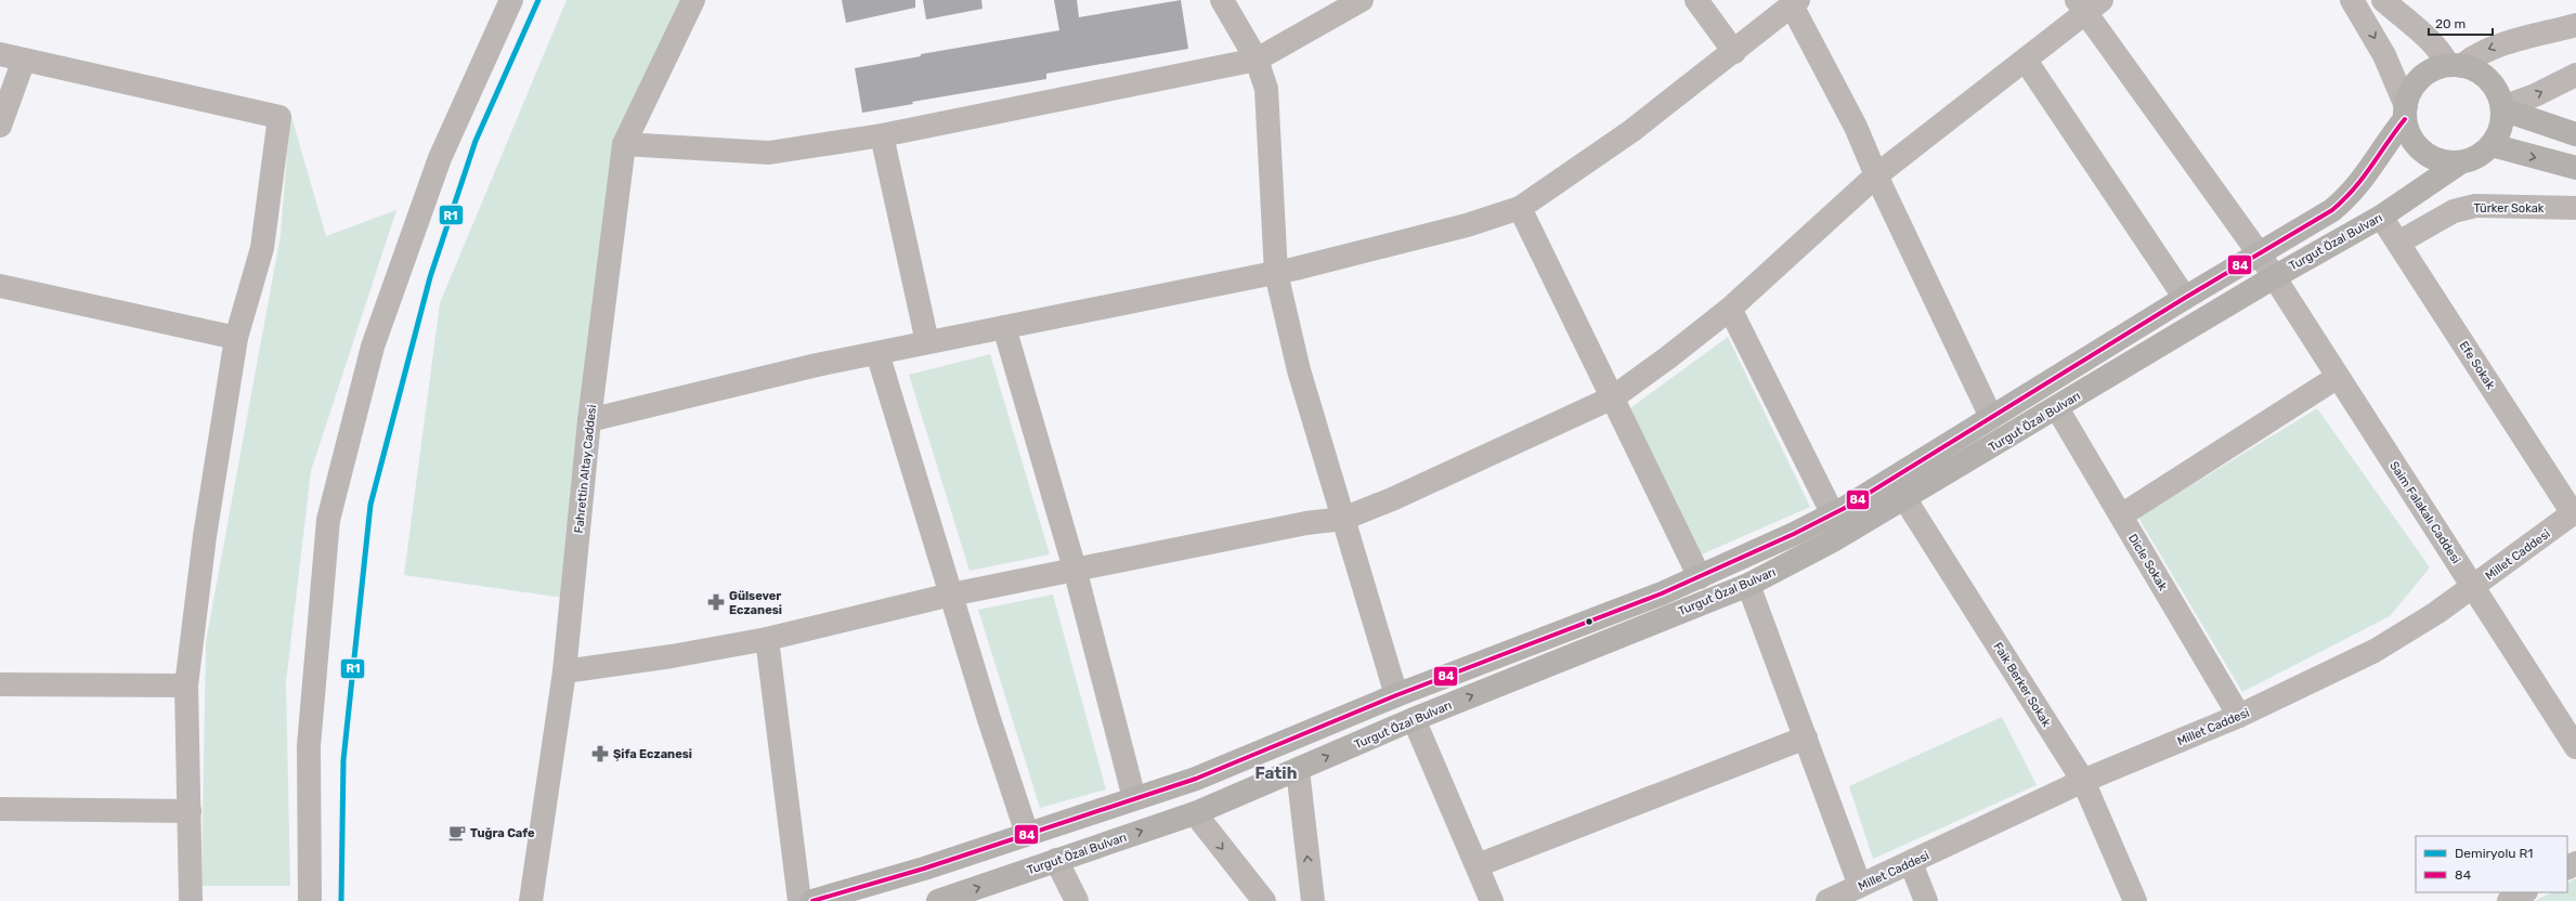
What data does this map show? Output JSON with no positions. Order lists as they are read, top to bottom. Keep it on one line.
{"streets":{"main road":["Turgut Özal Bulvarı"],"street":["Türker Sokak","Efe Sokak","Fahrettin Altay Caddesi","Saim Falakalı Caddesi","Millet Caddesi","Dicle Sokak","Faik Berker Sokak"]},"crossings":[["Türker Sokak","Efe Sokak"],["Turgut Özal Bulvarı","Efe Sokak"],["Turgut Özal Bulvarı","Saim Falakalı Caddesi"],["Turgut Özal Bulvarı","Dicle Sokak"],["Turgut Özal Bulvarı","Faik Berker Sokak"],["Efe Sokak","Millet Caddesi"],["Saim Falakalı Caddesi","Millet Caddesi"],["Millet Caddesi","Dicle Sokak"],["Millet Caddesi","Faik Berker Sokak"]],"districts":["Fatih"],"places":{"pharmacy":["Gülsever Eczanesi","Şifa Eczanesi"],"cafe":["Tuğra Cafe"]},"lines":["rail line R1","transit line 84"],"legend":["Demiryolu R1","84"],"scale_bar":"20 m"}
